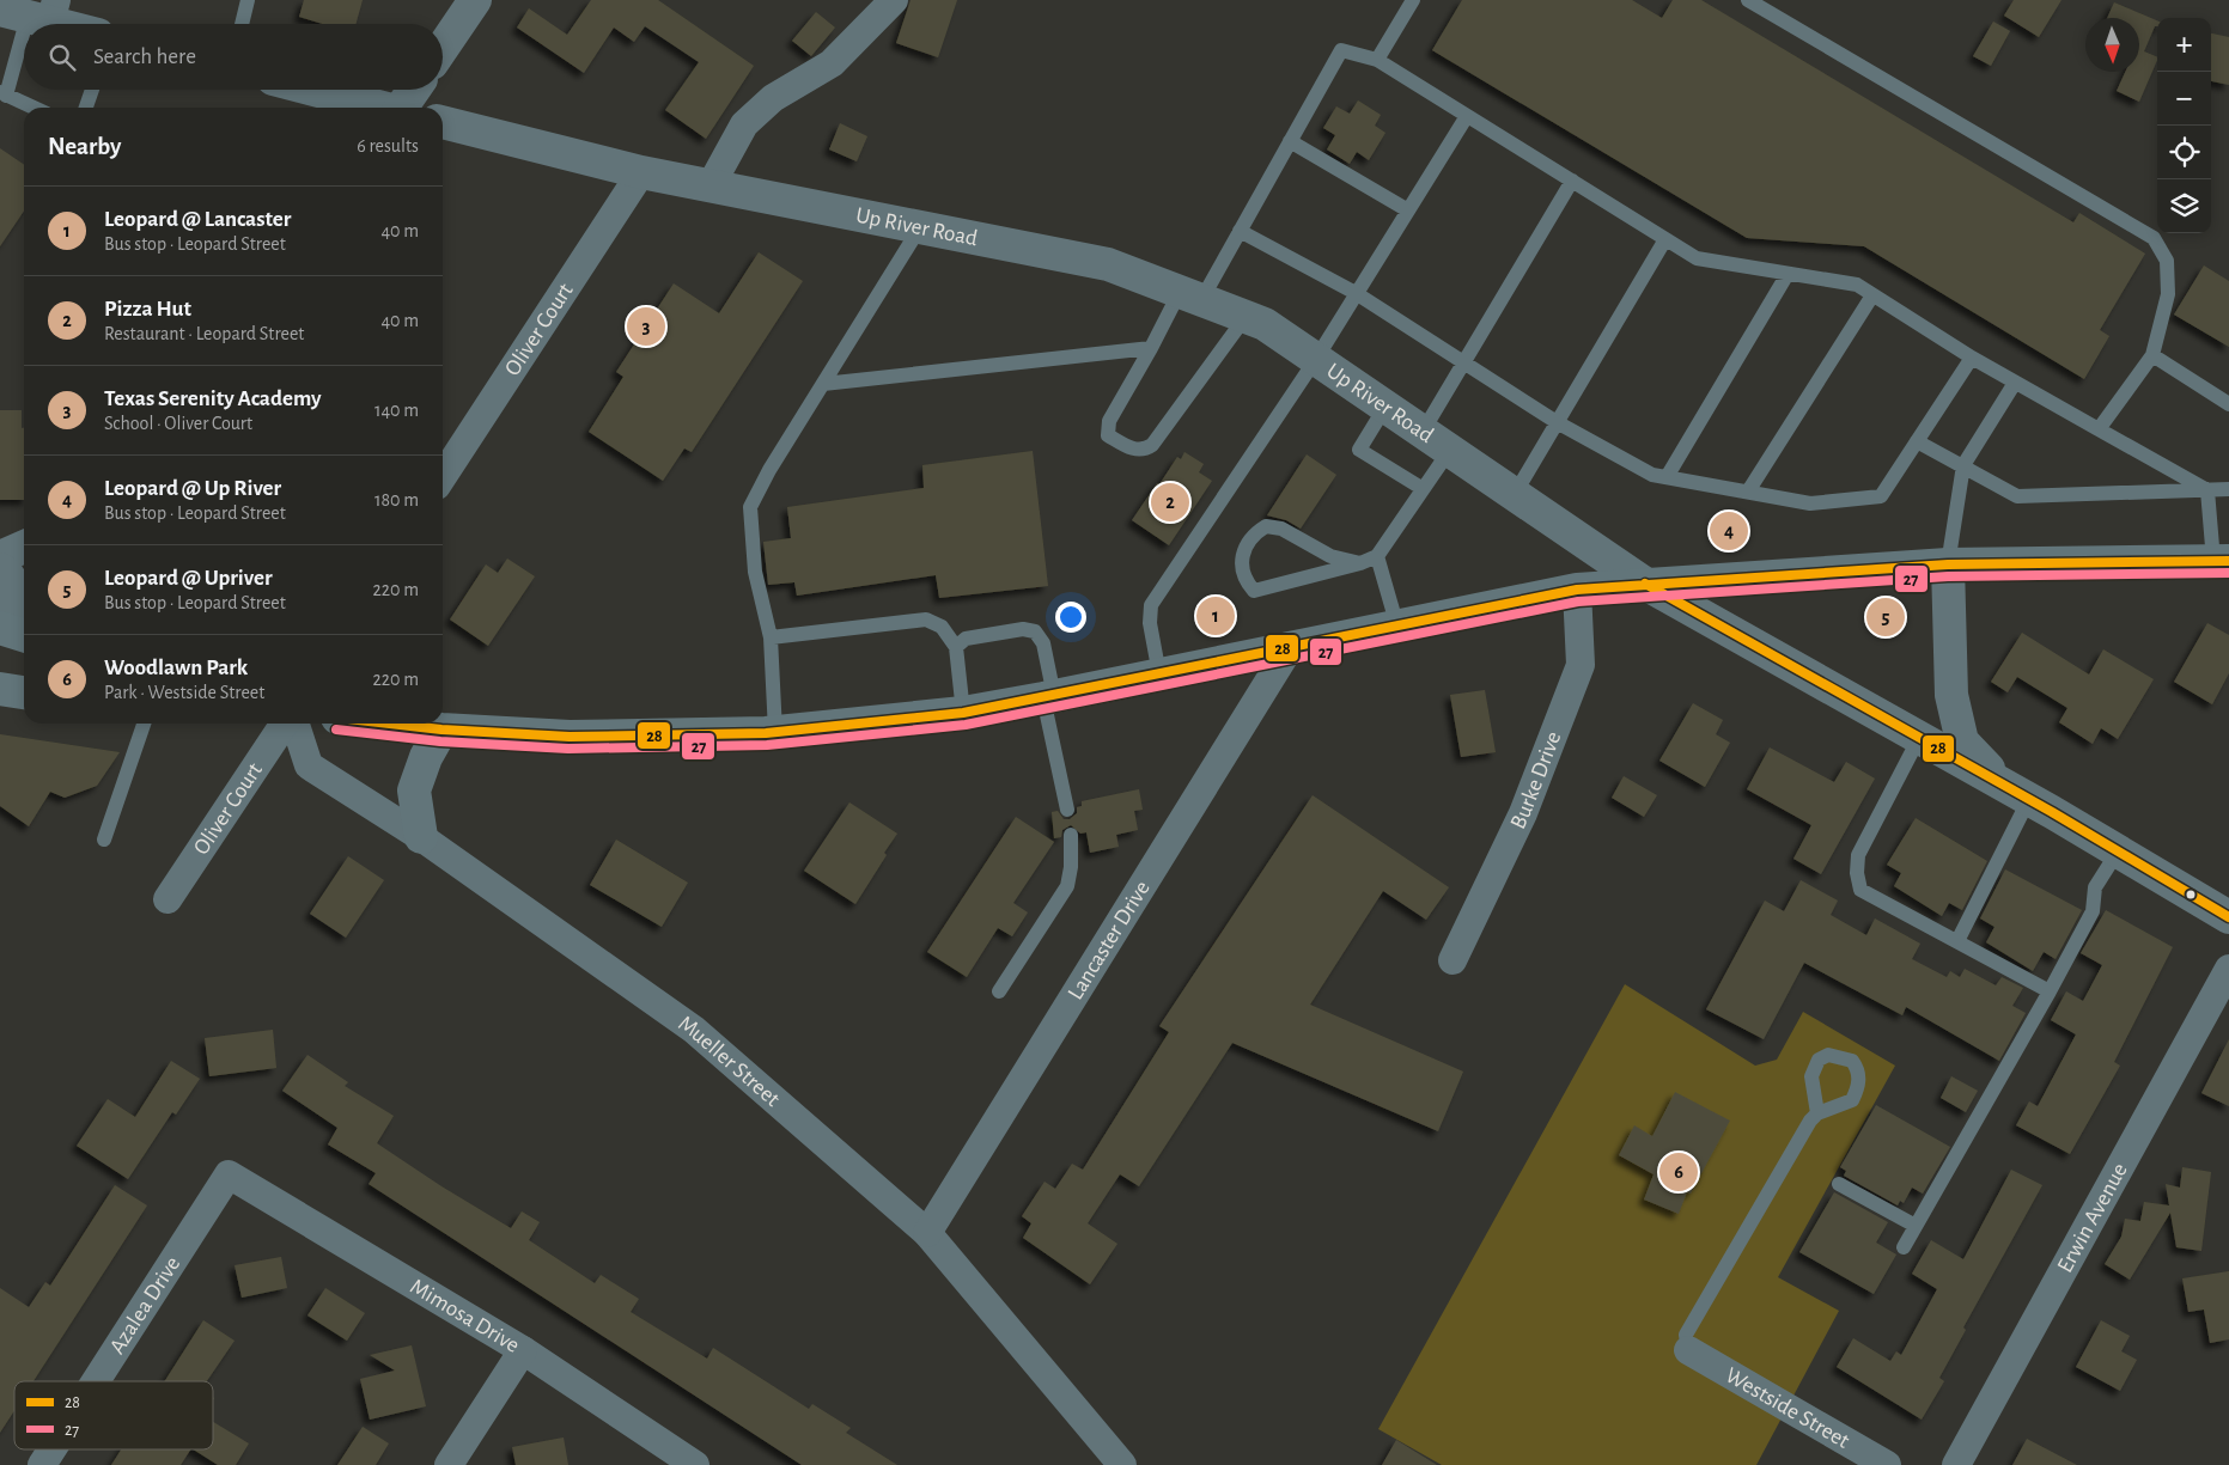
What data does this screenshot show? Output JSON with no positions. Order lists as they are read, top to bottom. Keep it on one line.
{"streets":{"street":["Up River Road","Oliver Court","Burke Drive","Lancaster Drive","Mueller Street","Erwin Avenue","Azalea Drive","Mimosa Drive","Westside Street"]},"crossings":[["Up River Road","Oliver Court"],["Lancaster Drive","Mueller Street"],["Azalea Drive","Mimosa Drive"]],"lines":["transit line 28","transit line 27"],"legend":["28","27"],"north":"bottom","page":{"map_buttons":["+","−"],"search":"Search here","heading":["Nearby","6 results"],"list":[{"mark":"1","name":"Leopard @ Lancaster","note":"Bus stop · Leopard Street","value":"40 m"},{"mark":"2","name":"Pizza Hut","note":"Restaurant · Leopard Street","value":"40 m"},{"mark":"3","name":"Texas Serenity Academy","note":"School · Oliver Court","value":"140 m"},{"mark":"4","name":"Leopard @ Up River","note":"Bus stop · Leopard Street","value":"180 m"},{"mark":"5","name":"Leopard @ Upriver","note":"Bus stop · Leopard Street","value":"220 m"},{"mark":"6","name":"Woodlawn Park","note":"Park · Westside Street","value":"220 m"}],"pins":["3","2","4","1","5","6"]}}
